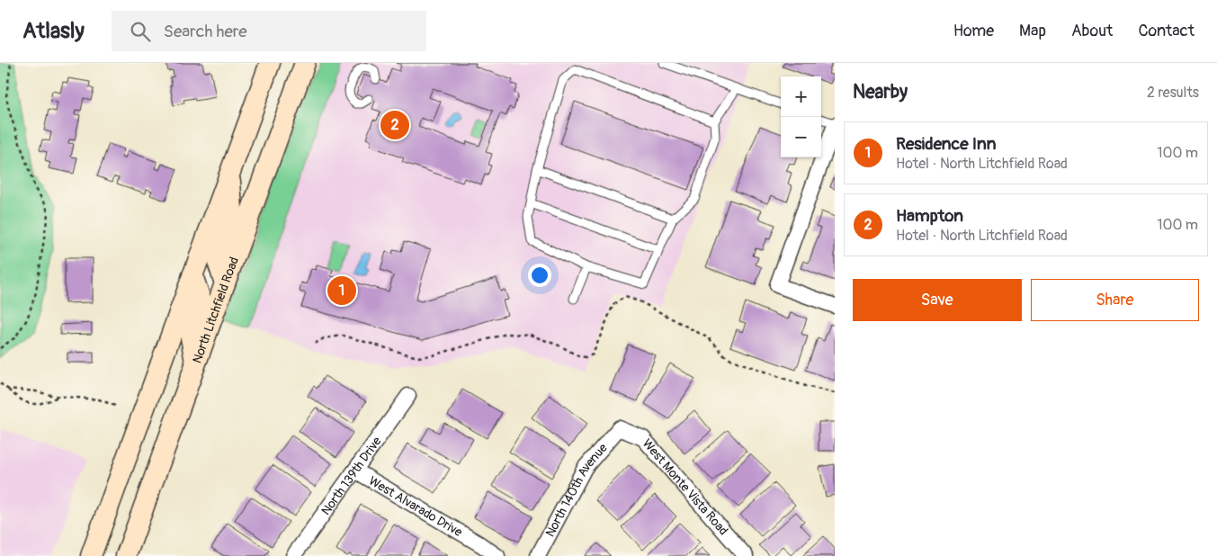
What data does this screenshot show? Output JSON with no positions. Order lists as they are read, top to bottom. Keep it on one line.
{"streets":{"main road":["North Litchfield Road"],"street":["North 139th Drive","West Monte Vista Road","North 140th Avenue","West Alvarado Drive"]},"crossings":[["North 139th Drive","West Alvarado Drive"],["West Monte Vista Road","North 140th Avenue"]],"page":{"header":"Atlasly","search":"Search here","nav":["Home","Map","About","Contact"],"heading":["Nearby","2 results"],"map_buttons":["+","−"],"pins":["2","1"],"list":[{"mark":"1","name":"Residence Inn","note":"Hotel · North Litchfield Road","value":"100 m"},{"mark":"2","name":"Hampton","note":"Hotel · North Litchfield Road","value":"100 m"}],"buttons":["Save","Share"]}}
